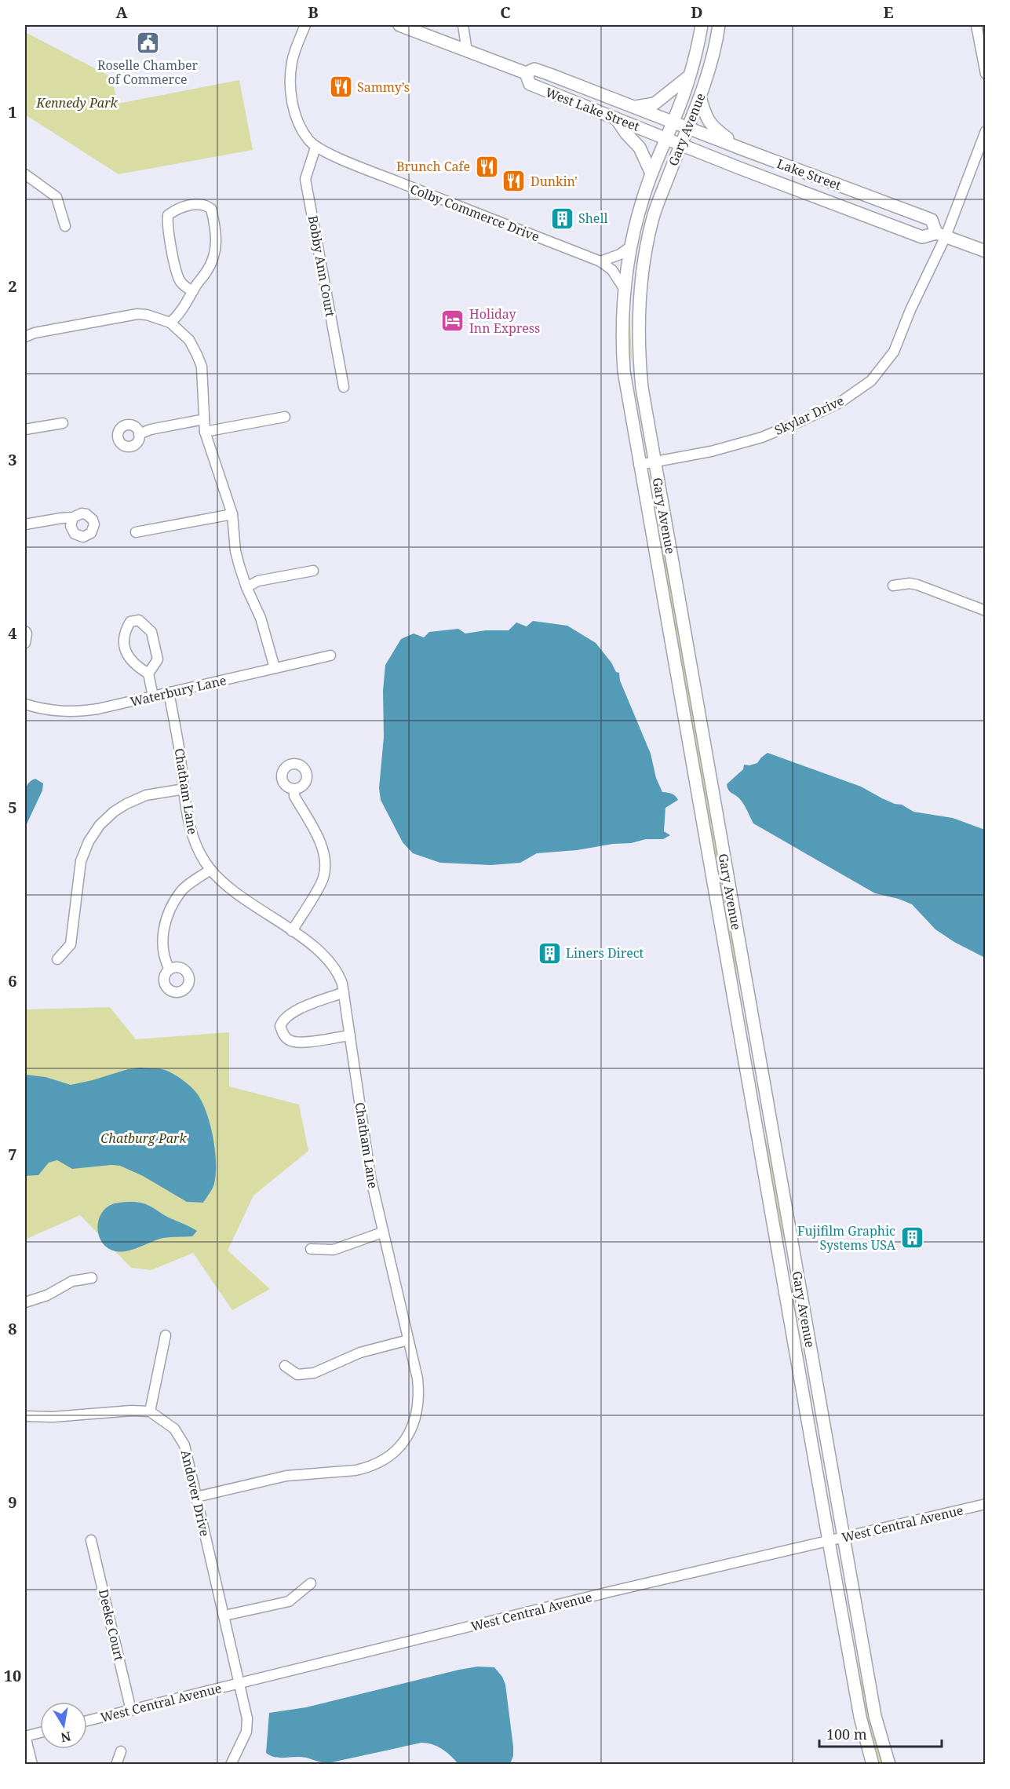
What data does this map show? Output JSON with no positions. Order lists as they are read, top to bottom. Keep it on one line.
{"streets":{"main road":["West Lake Street","Gary Avenue","Lake Street"],"street":["Colby Commerce Drive","Bobby Ann Court","Skylar Drive","Waterbury Lane","Chatham Lane","Andover Drive","West Central Avenue","Deeke Court"]},"crossings":[["West Lake Street","Gary Avenue"],["West Lake Street","Lake Street"],["Gary Avenue","Lake Street"],["Gary Avenue","Colby Commerce Drive"],["Gary Avenue","Skylar Drive"],["Gary Avenue","West Central Avenue"],["Lake Street","Skylar Drive"],["Colby Commerce Drive","Bobby Ann Court"],["Waterbury Lane","Chatham Lane"],["Chatham Lane","Andover Drive"],["Andover Drive","West Central Avenue"],["West Central Avenue","Deeke Court"]],"parks":["Kennedy Park","Chatburg Park"],"places":{"public building":["Roselle Chamber of Commerce"],"restaurant":["Sammy’s","Brunch Cafe","Dunkin'"],"building":["Shell","Liners Direct","Fujifilm Graphic Systems USA"],"hotel":["Holiday Inn Express"]},"scale_bar":"100 m","north":"bottom","grid":{"columns":["A","B","C","D","E"],"rows":["1","2","3","4","5","6","7","8","9","10"]}}
